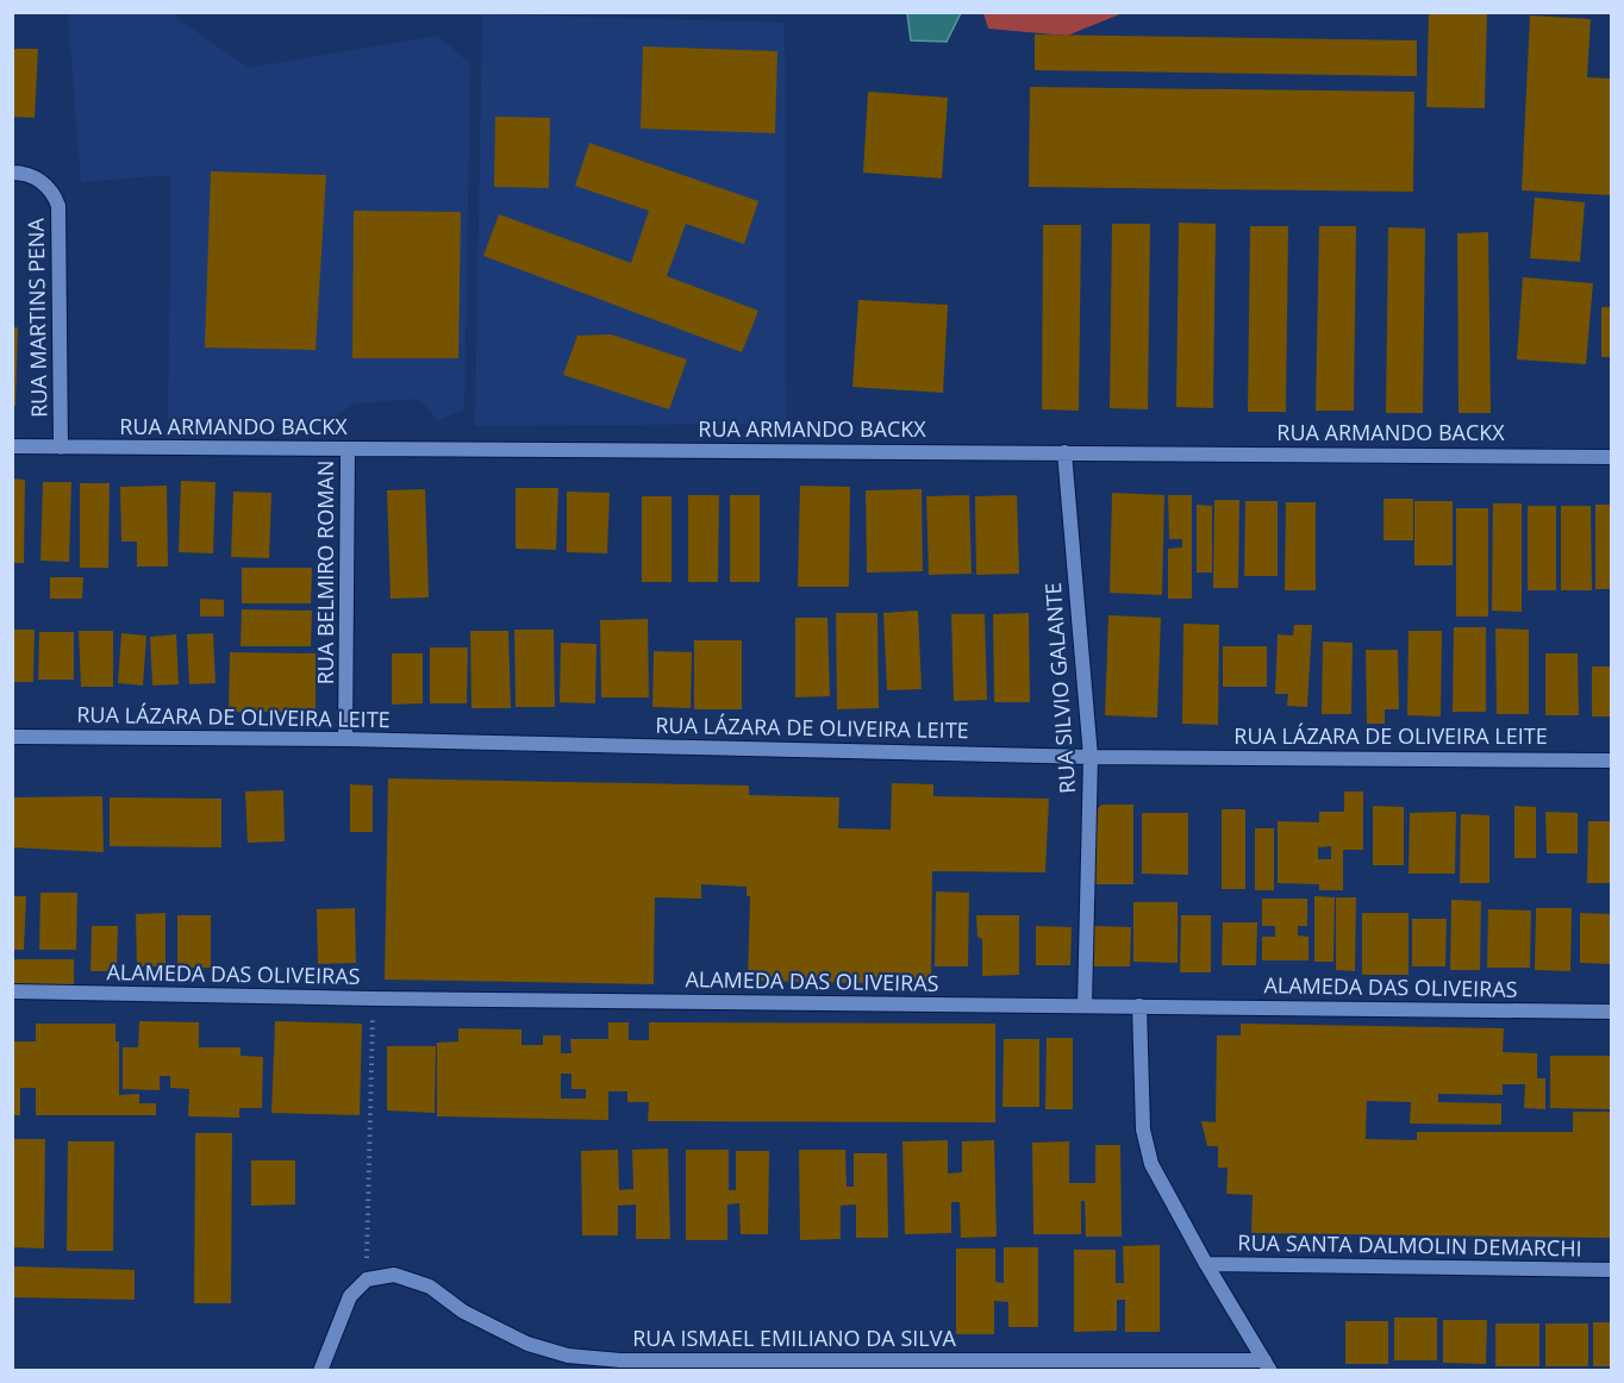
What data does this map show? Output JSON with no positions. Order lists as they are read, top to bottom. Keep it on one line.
{"streets":{"street":["RUA MARTINS PENA","RUA ARMANDO BACKX","RUA BELMIRO ROMAN","RUA SILVIO GALANTE","RUA LÁZARA DE OLIVEIRA LEITE","ALAMEDA DAS OLIVEIRAS","RUA SANTA DALMOLIN DEMARCHI","RUA ISMAEL EMILIANO DA SILVA"]},"crossings":[["RUA MARTINS PENA","RUA ARMANDO BACKX"],["RUA ARMANDO BACKX","RUA BELMIRO ROMAN"],["RUA ARMANDO BACKX","RUA SILVIO GALANTE"],["RUA BELMIRO ROMAN","RUA LÁZARA DE OLIVEIRA LEITE"],["RUA SILVIO GALANTE","RUA LÁZARA DE OLIVEIRA LEITE"],["RUA SILVIO GALANTE","ALAMEDA DAS OLIVEIRAS"]]}
